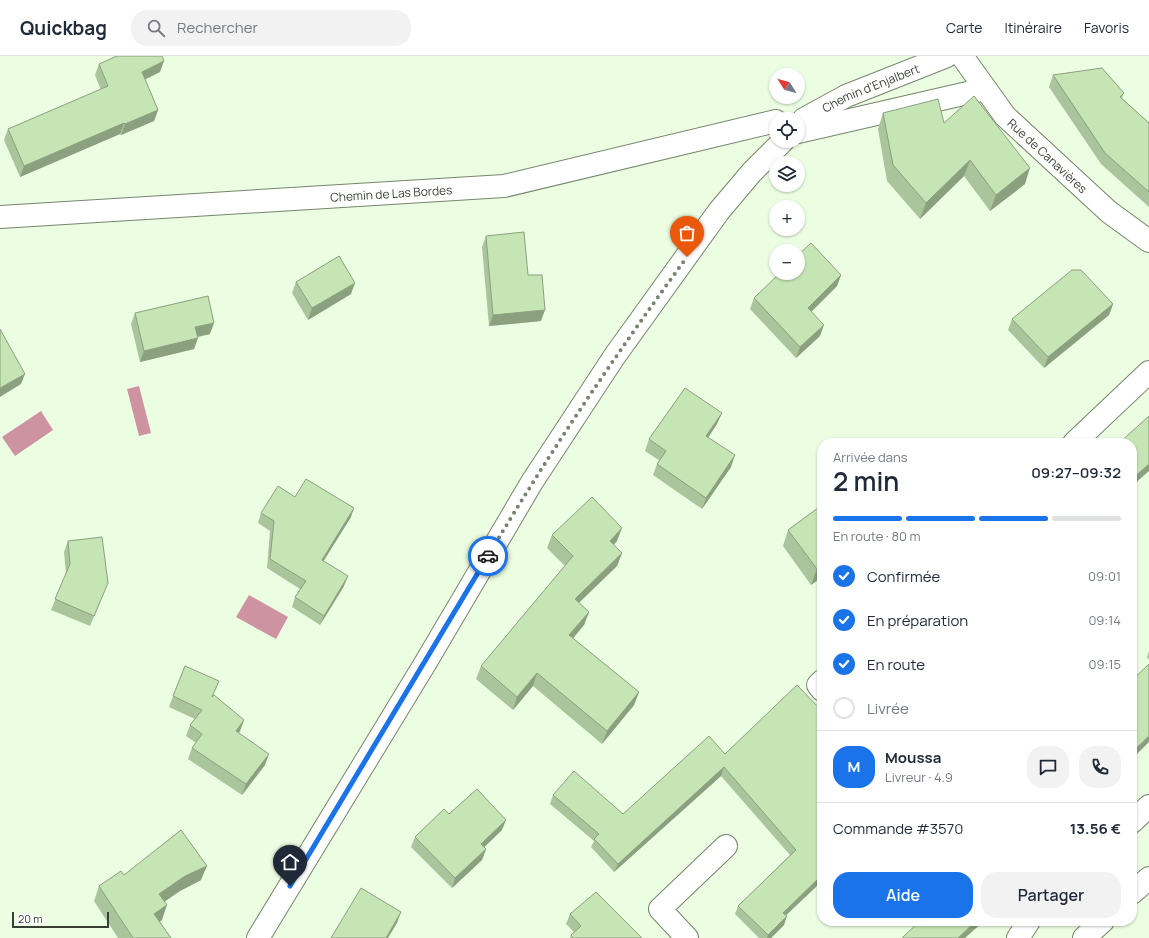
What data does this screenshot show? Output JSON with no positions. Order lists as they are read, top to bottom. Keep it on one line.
{"streets":{"street":["Chemin d'Enjalbert","Rue de Canavières","Chemin de Las Bordes"]},"crossings":[["Chemin d'Enjalbert","Rue de Canavières"]],"scale_bar":"20 m","north":"top left","page":{"header":"Quickbag","search":"Rechercher","nav":["Carte","Itinéraire","Favoris"],"map_buttons":["+","−"],"heading":["2 min","Arrivée dans","09:27–09:32"],"panel":["Moussa","Livreur · 4.9","Commande #3570","13.56 €"],"bar":"En route · 80 m","list":[["Confirmée","09:01"],["En préparation","09:14"],["En route","09:15"],"Livrée"],"round":"M","buttons":["Aide","Partager"],"scale":"20 m"}}
